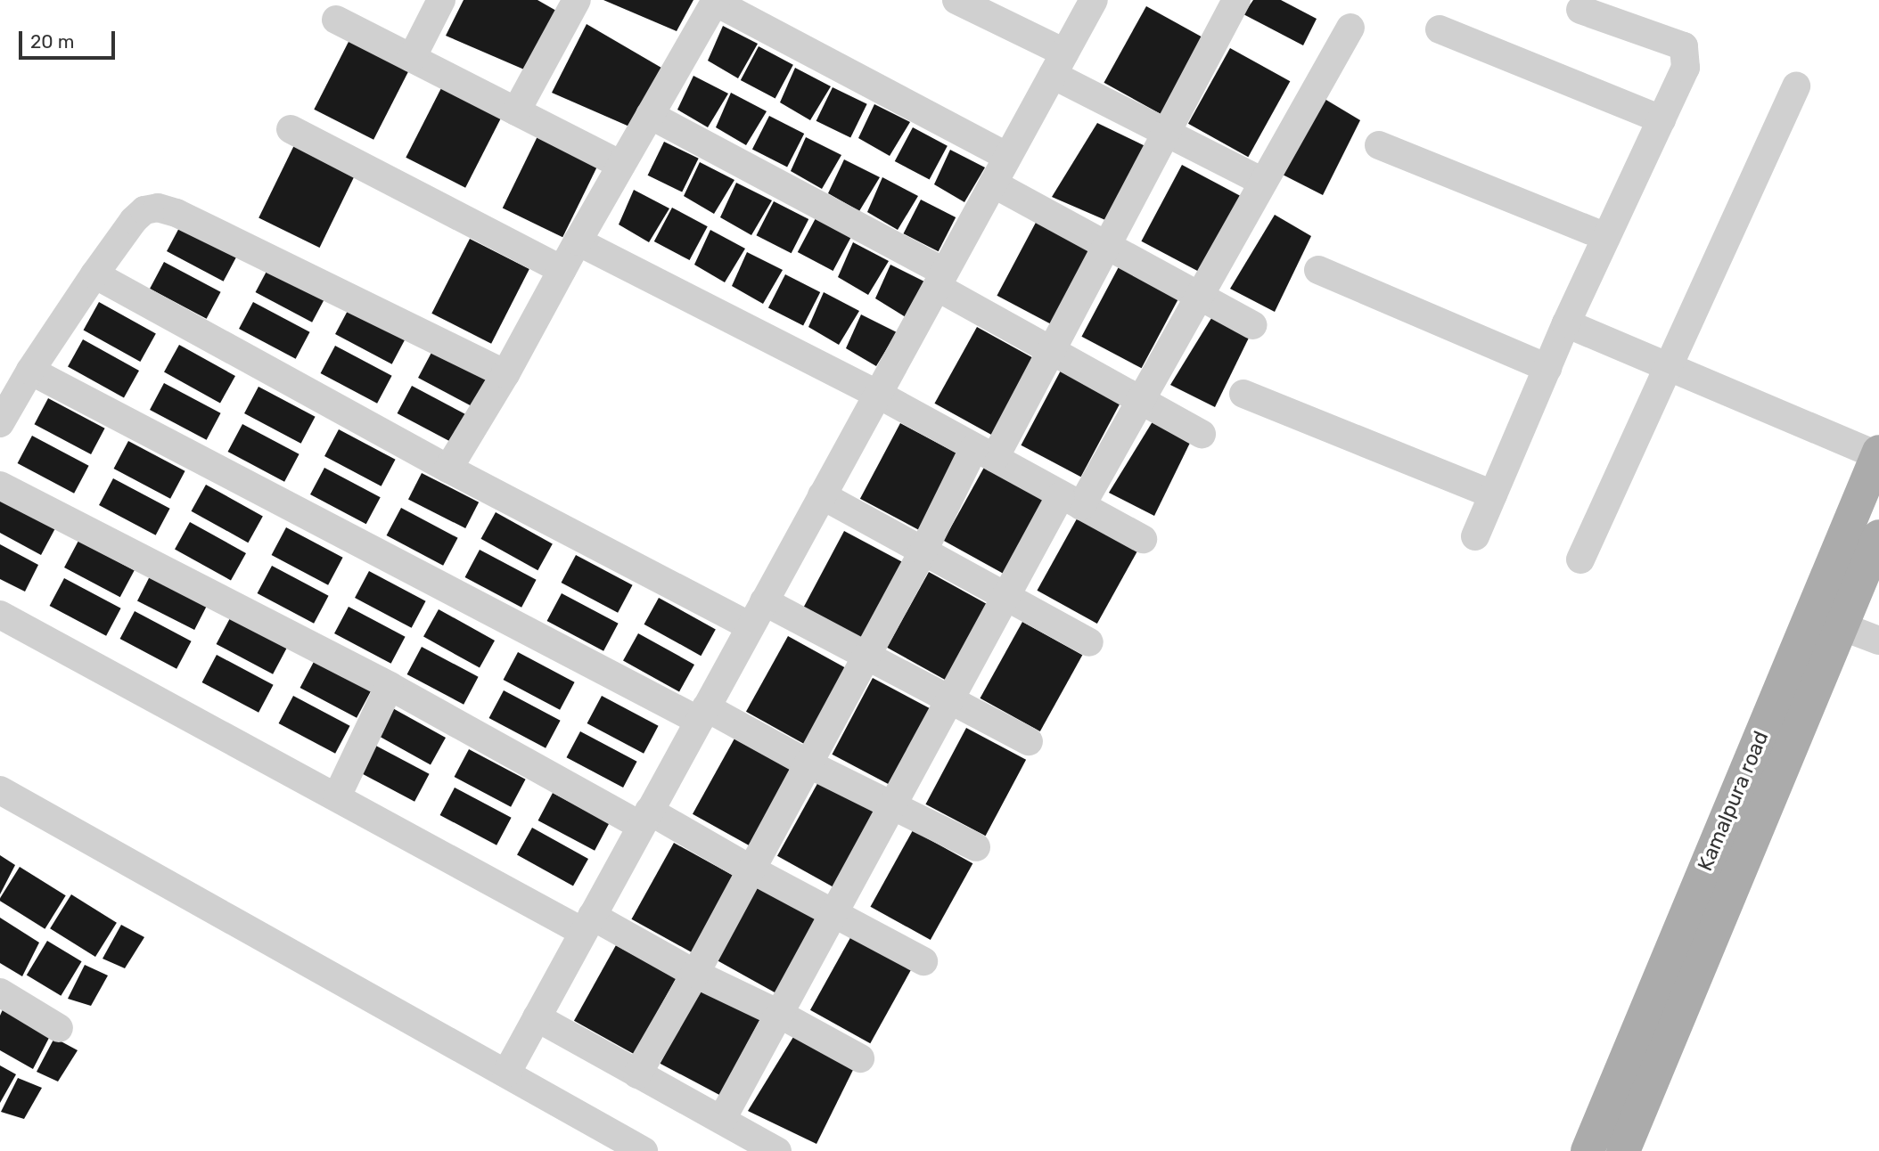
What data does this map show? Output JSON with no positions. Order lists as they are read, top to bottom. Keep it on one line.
{"streets":{"main road":["Kamalpura road"]},"scale_bar":"20 m"}
